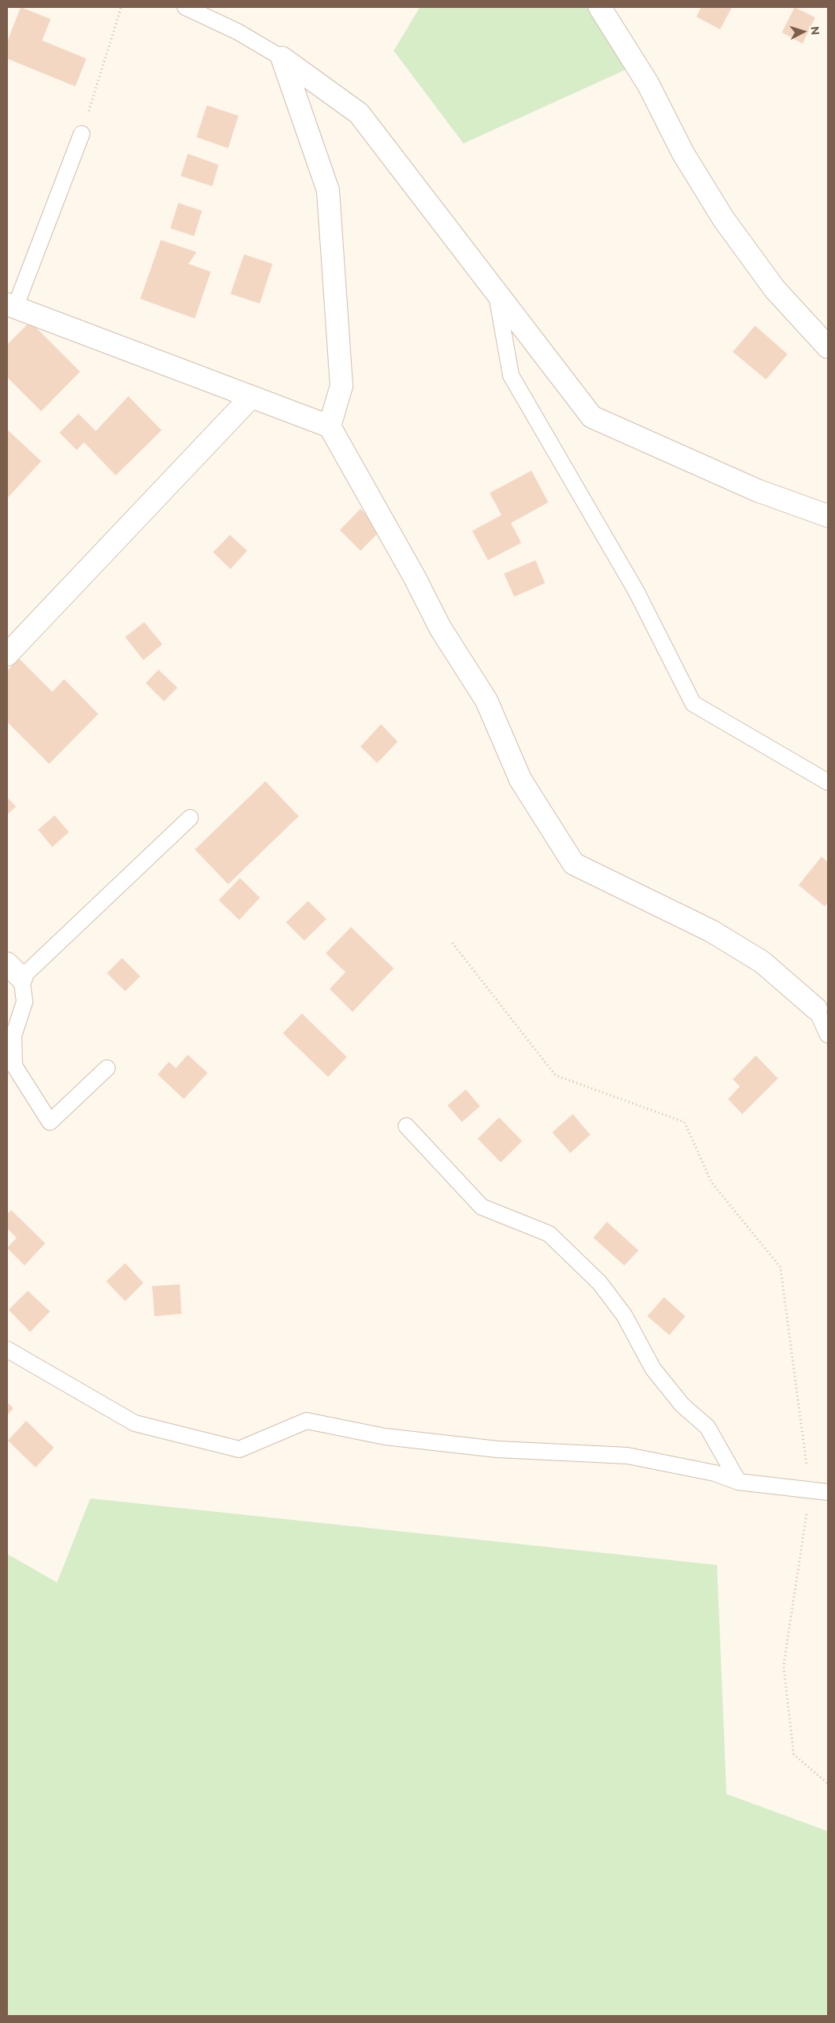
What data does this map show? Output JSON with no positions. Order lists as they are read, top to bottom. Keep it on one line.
{"north":"right"}
